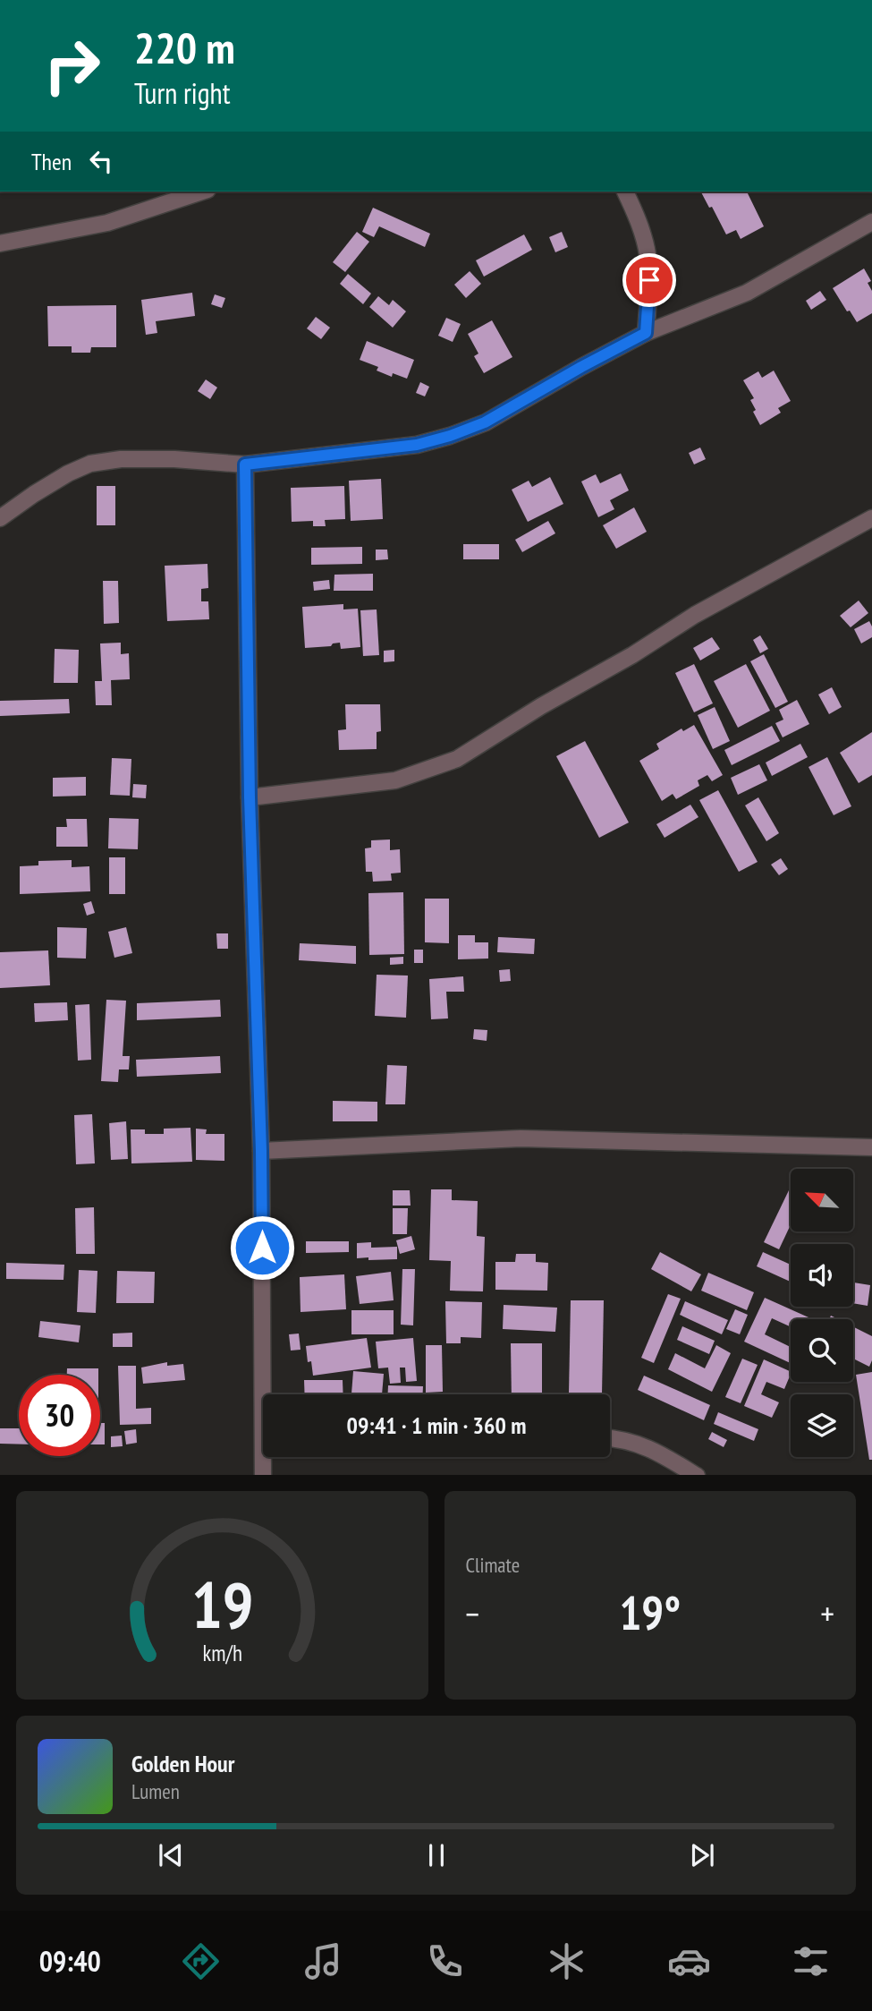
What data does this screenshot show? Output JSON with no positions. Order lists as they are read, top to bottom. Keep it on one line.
{"north":"top left","page":{"turn":["220 m","Turn right"],"then":"Then","limit":"30","trip":"09:41 · 1 min · 360 m","tile":"Climate","heat":["−","19°","+"],"song":["Golden Hour","Lumen"],"tabs":"09:40","gauge":["19","km/h"]}}
